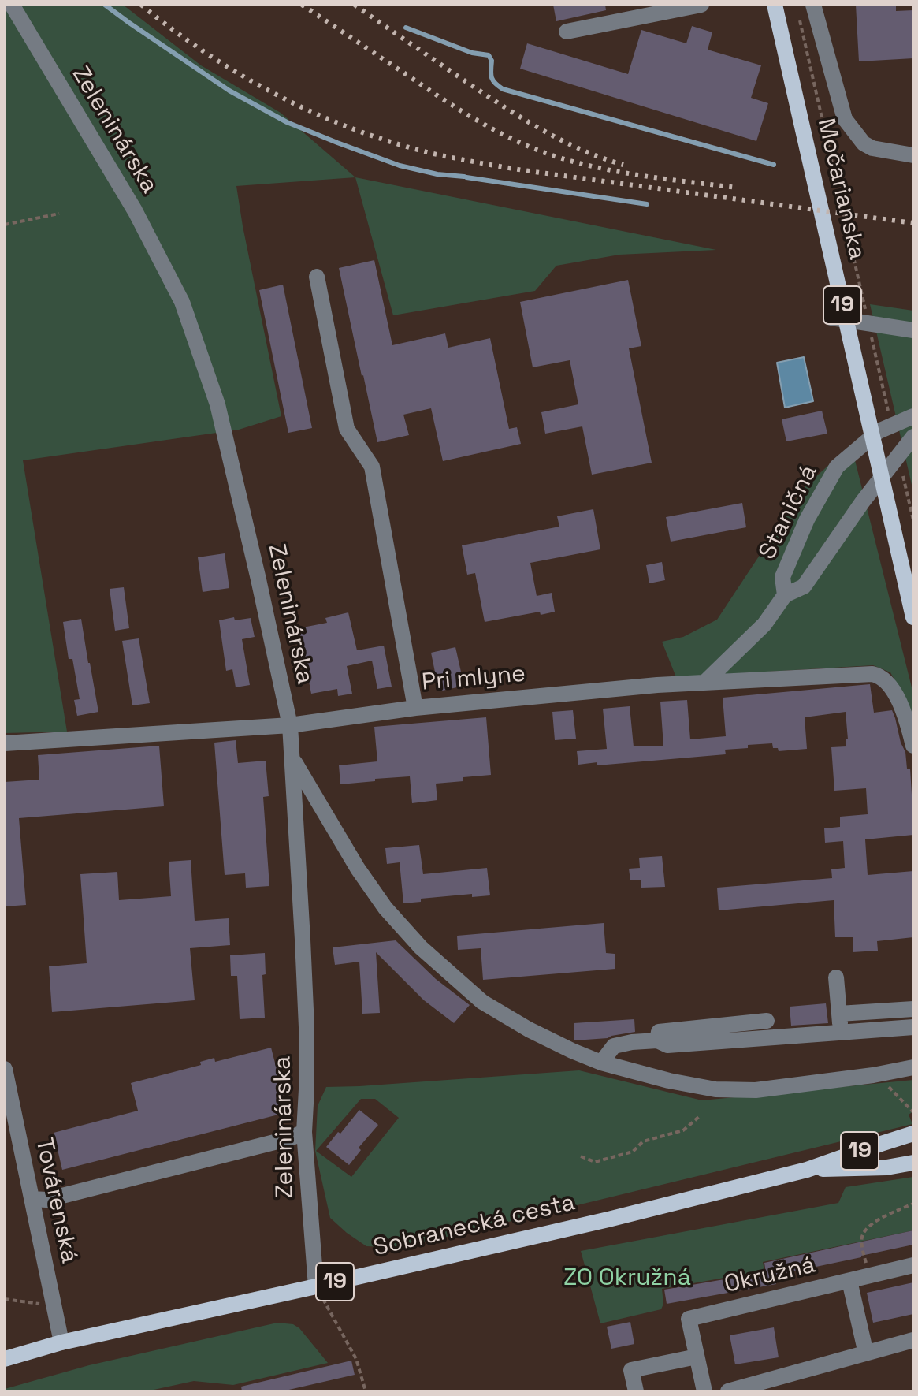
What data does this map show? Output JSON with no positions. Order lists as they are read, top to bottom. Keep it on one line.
{"streets":{"main road":["Močarianska","19","Sobranecká cesta"],"street":["Zeleninárska","Staničná","Pri mlyne","Továrenská","Okružná"]},"crossings":[["Zeleninárska","Pri mlyne"],["Zeleninárska","Sobranecká cesta"],["Staničná","Pri mlyne"],["Továrenská","Sobranecká cesta"]],"parks":["ZO Okružná"]}
